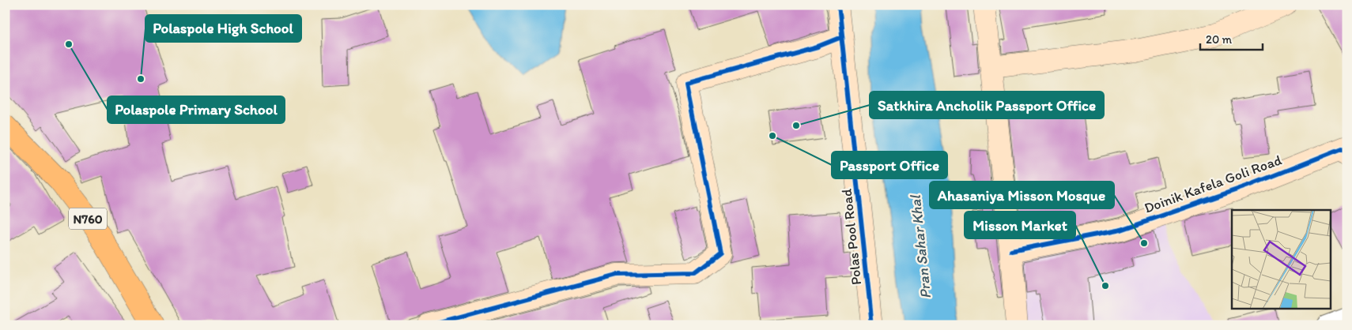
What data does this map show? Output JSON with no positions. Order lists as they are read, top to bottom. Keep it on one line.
{"streets":{"highway":["N760"],"street":["Doinik Kafela Goli Road","Polas Pool Road"]},"water":["Pran Sahar Khal"],"places":["Polaspole Primary School","Polaspole High School","Satkhira Ancholik Passport Office","Passport Office","Ahasaniya Misson Mosque","Misson Market"],"scale_bar":"20 m"}
